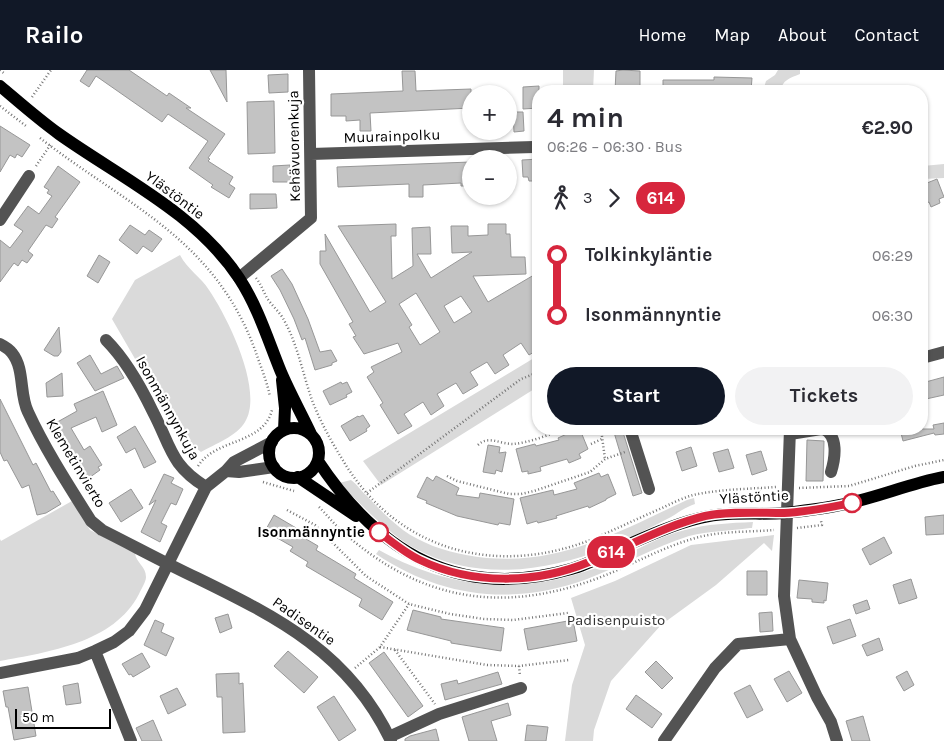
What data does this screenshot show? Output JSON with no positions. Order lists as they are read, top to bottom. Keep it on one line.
{"streets":{"main road":["Ylästöntie"],"street":["Muurainpolku","Kehävuorenkuja","Isonmännynkuja","Klemetinvierto","Padisentie"]},"crossings":[["Muurainpolku","Kehävuorenkuja"],["Kehävuorenkuja","Ylästöntie"],["Ylästöntie","Isonmännynkuja"],["Klemetinvierto","Padisentie"]],"parks":["Padisenpuisto"],"places":["Isonmännyntie"],"lines":["bus line 614"],"scale_bar":"50 m","page":{"header":"Railo","nav":["Home","Map","About","Contact"],"on_map":"614","map_buttons":["+","−"],"heading":["4 min","06:26 – 06:30 · Bus","€2.90"],"legs":["3","614"],"list":[{"name":"Tolkinkyläntie","value":"06:29"},{"name":"Isonmännyntie","value":"06:30"}],"buttons":["Start","Tickets"],"scale":"50 m"}}
